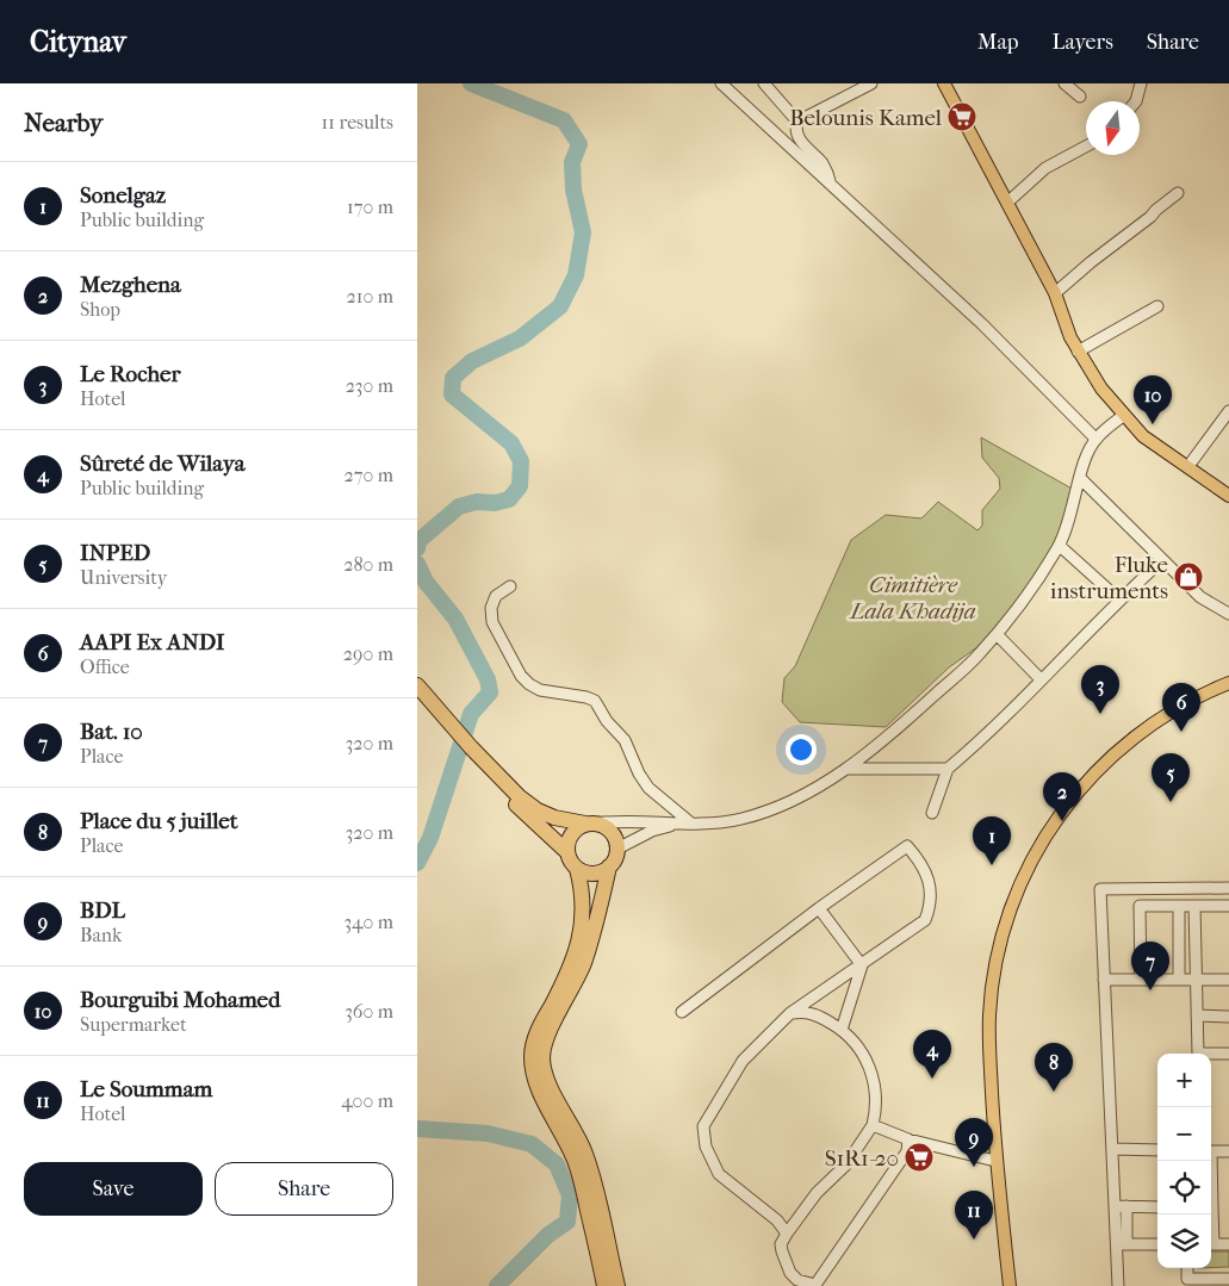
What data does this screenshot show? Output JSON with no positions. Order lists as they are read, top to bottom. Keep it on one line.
{"parks":["Cimitière Lala Khadija"],"places":{"supermarket":["Belounis Kamel","S1R1-20"],"shop":["Fluke instruments"]},"north":"bottom","page":{"header":"Citynav","nav":["Map","Layers","Share"],"heading":["Nearby","11 results"],"list":[{"mark":"1","name":"Sonelgaz","note":"Public building","value":"170 m"},{"mark":"2","name":"Mezghena","note":"Shop","value":"210 m"},{"mark":"3","name":"Le Rocher","note":"Hotel","value":"230 m"},{"mark":"4","name":"Sûreté de Wilaya","note":"Public building","value":"270 m"},{"mark":"5","name":"INPED","note":"University","value":"280 m"},{"mark":"6","name":"AAPI Ex ANDI","note":"Office","value":"290 m"},{"mark":"7","name":"Bat. 10","note":"Place","value":"320 m"},{"mark":"8","name":"Place du 5 juillet","note":"Place","value":"320 m"},{"mark":"9","name":"BDL","note":"Bank","value":"340 m"},{"mark":"10","name":"Bourguibi Mohamed","note":"Supermarket","value":"360 m"},{"mark":"11","name":"Le Soummam","note":"Hotel","value":"400 m"}],"pins":["10","3","6","5","2","1","7","4","8","9","11"],"map_buttons":["+","−"],"buttons":["Save","Share"]}}
